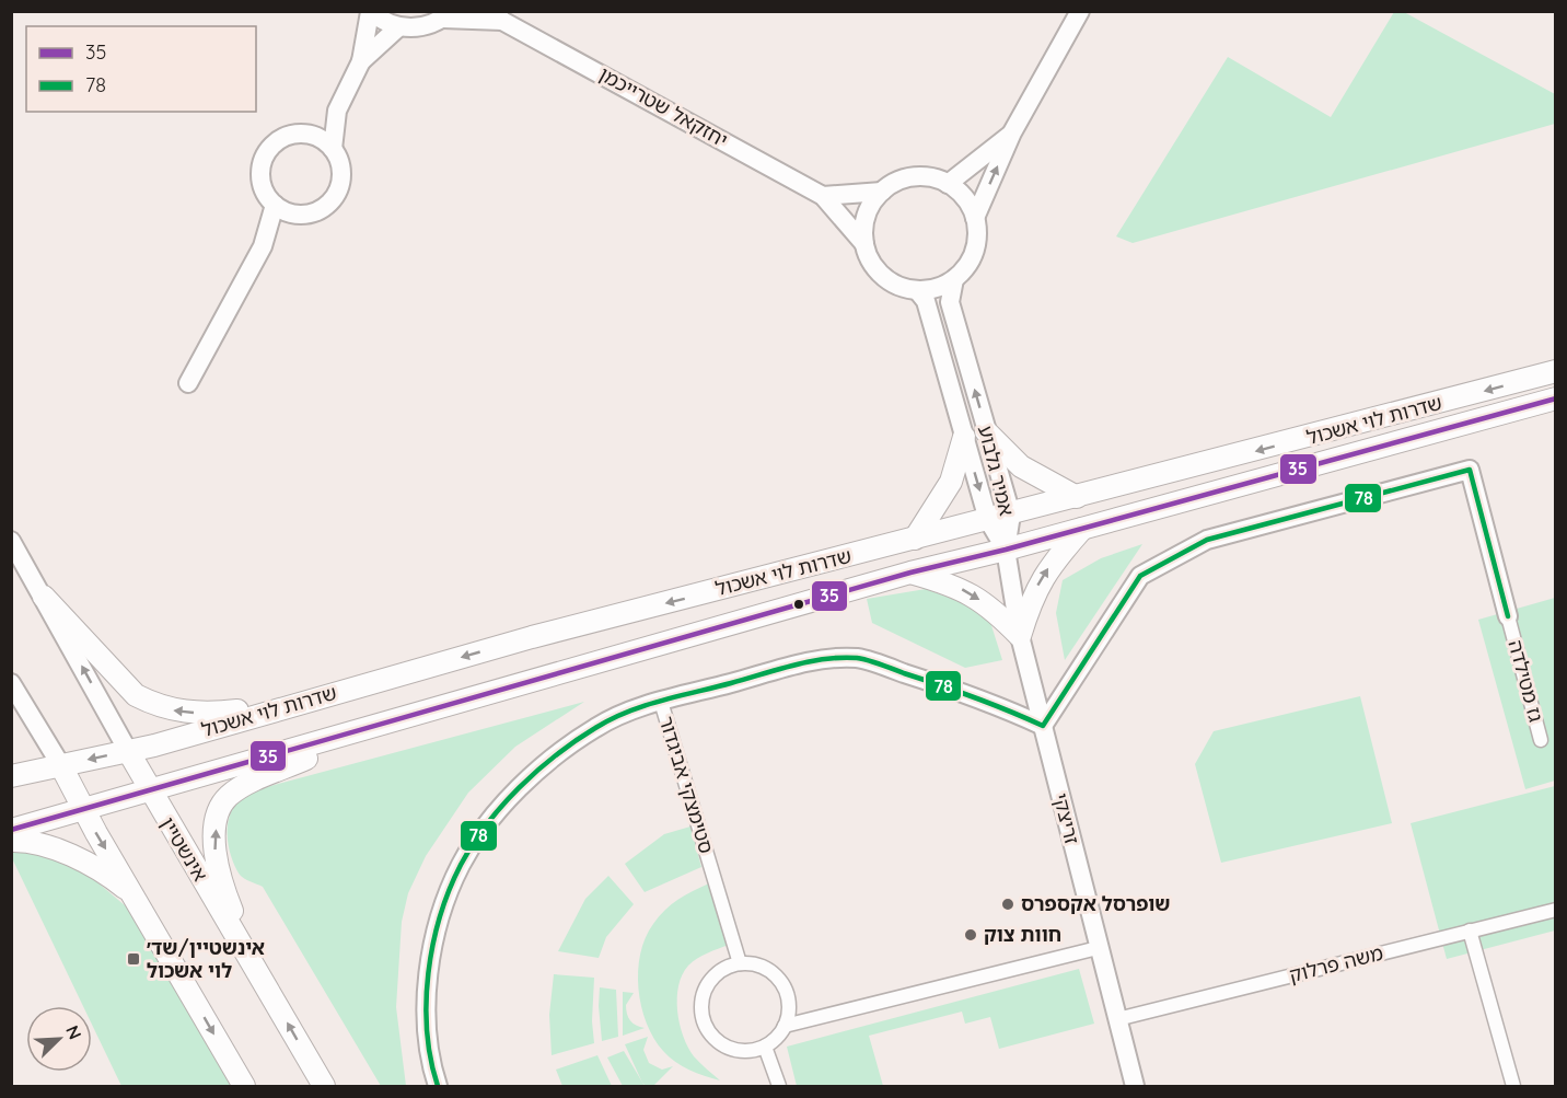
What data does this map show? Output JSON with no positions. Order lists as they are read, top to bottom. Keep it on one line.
{"streets":{"street":["יחזקאל שטרייכמן","שדרות לוי אשכול","אמיר גלבוע","גז מטילדה","סטימצקי אביגדור","זריצקי","אינשטיין","משה פרלוק"]},"crossings":[["יחזקאל שטרייכמן","אמיר גלבוע"],["שדרות לוי אשכול","אמיר גלבוע"],["שדרות לוי אשכול","זריצקי"],["שדרות לוי אשכול","אינשטיין"],["אמיר גלבוע","זריצקי"],["גז מטילדה","זריצקי"],["זריצקי","משה פרלוק"]],"places":{"other":["שופרסל אקספרס","חוות צוק"],"transit":["אינשטיין/שד׳ לוי אשכול"]},"lines":["transit line 35","transit line 78"],"legend":["35","78"],"north":"top right"}
